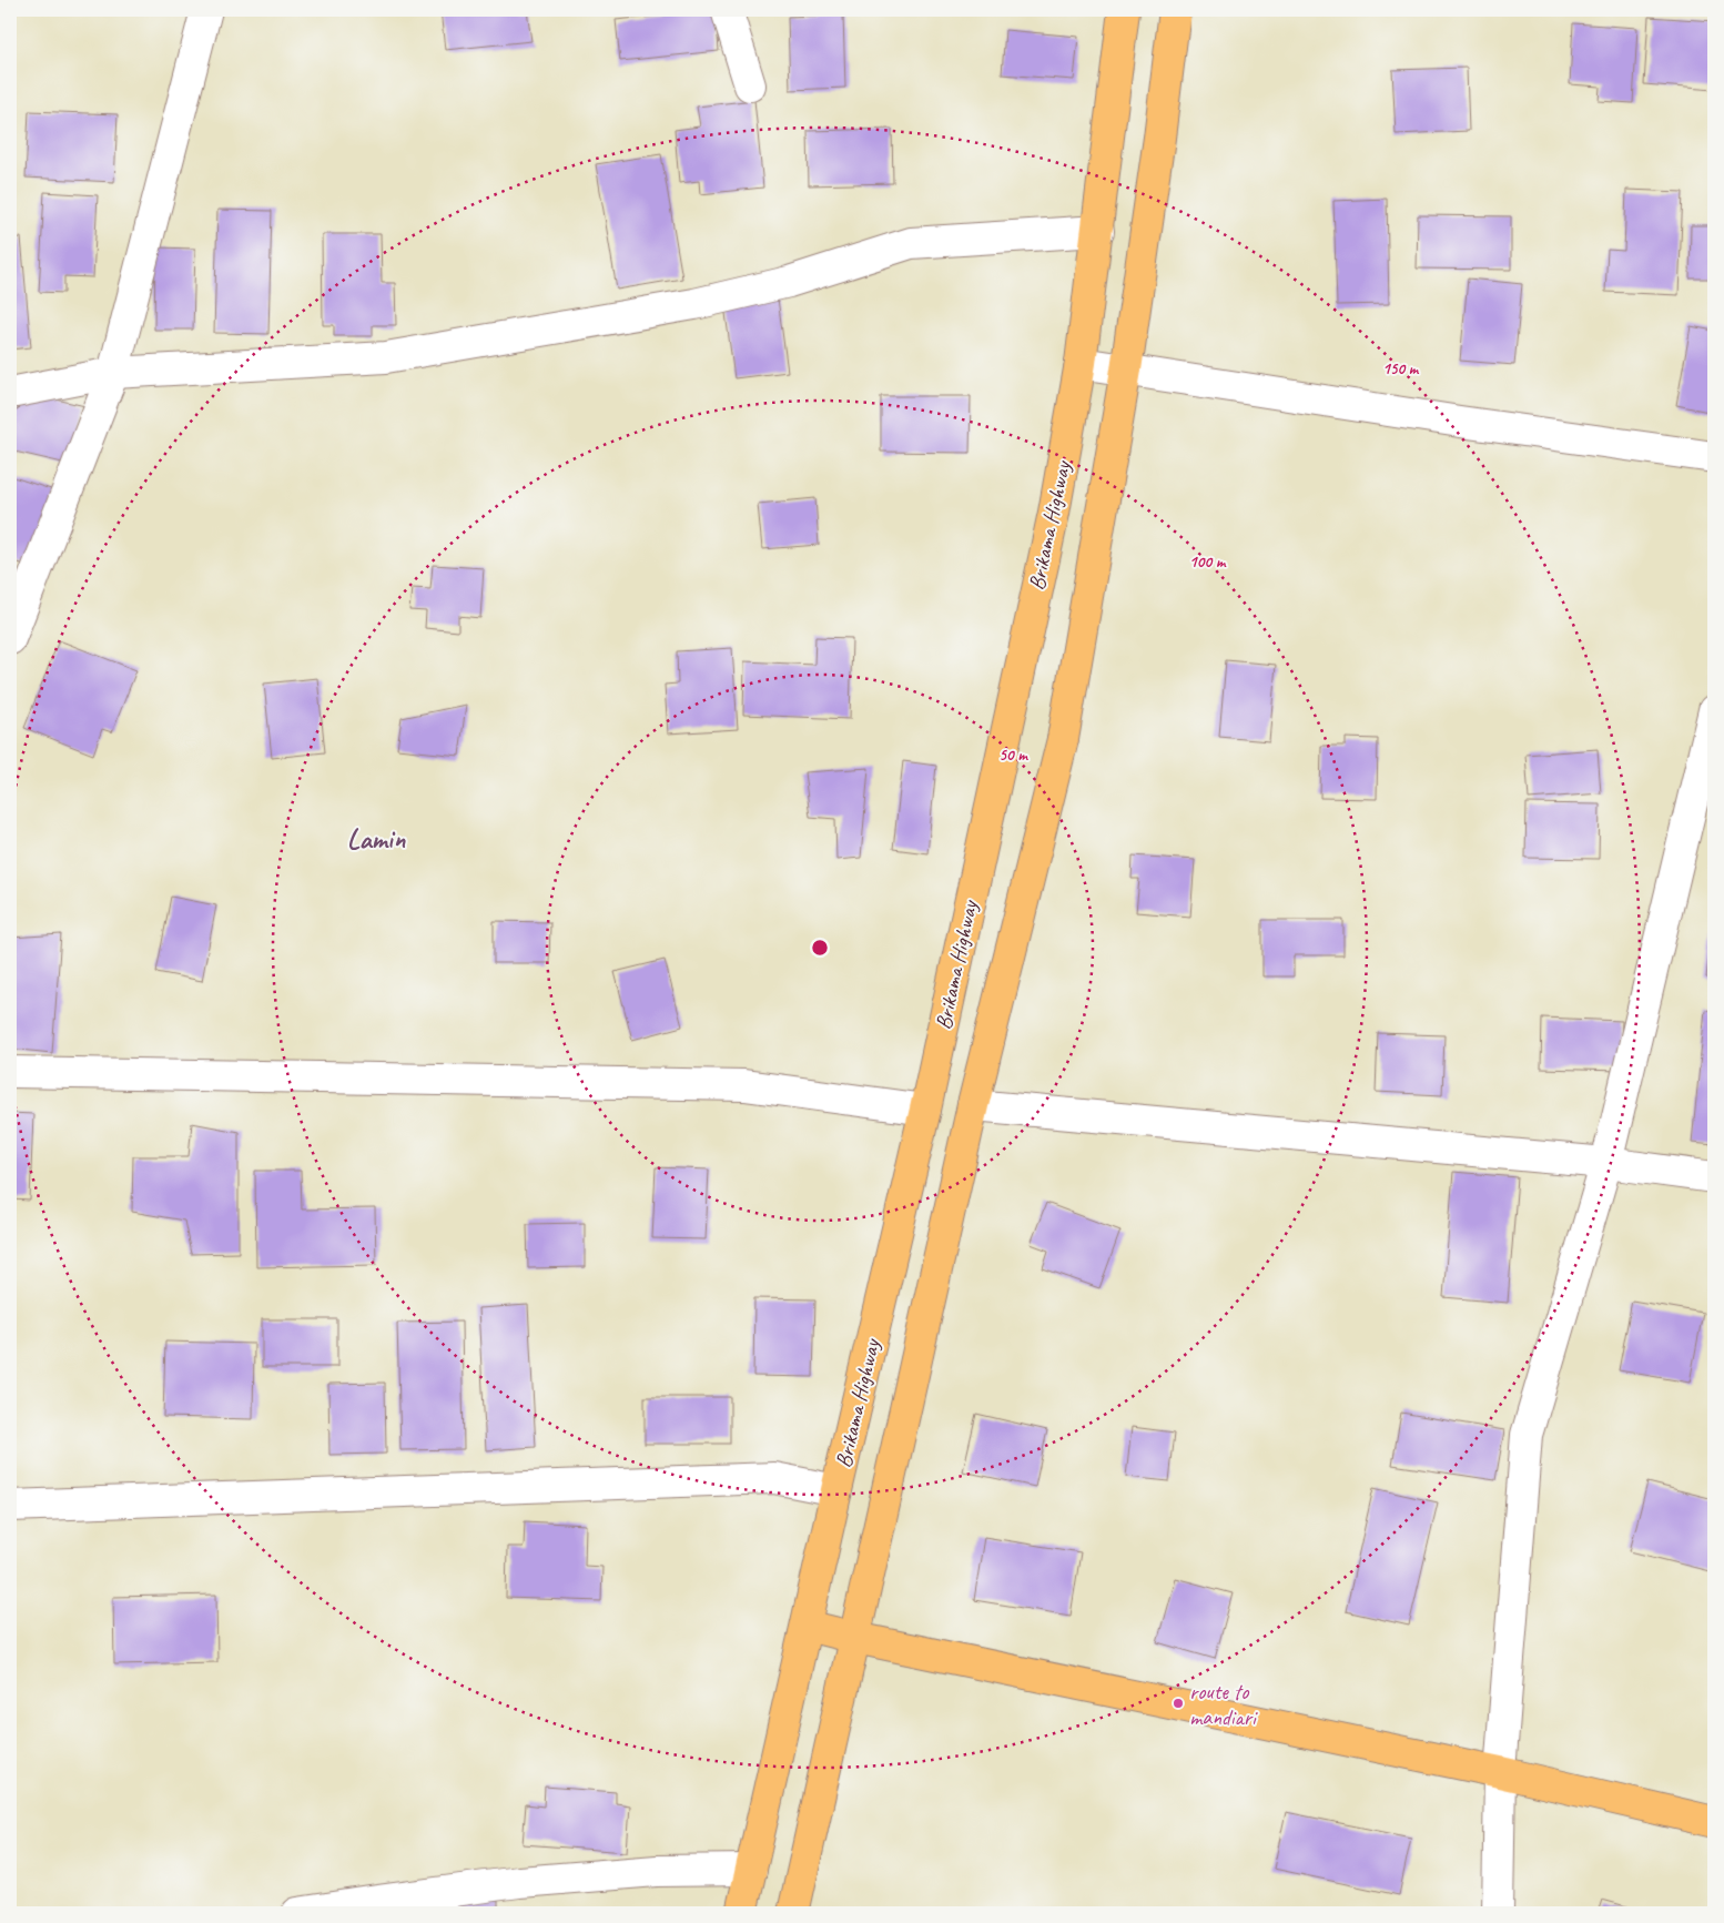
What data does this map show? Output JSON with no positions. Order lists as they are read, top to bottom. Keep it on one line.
{"streets":{"main road":["Brikama Highway"]},"districts":["Lamin"],"places":["route to mandiari"],"rings":["150 m","100 m","50 m"]}
